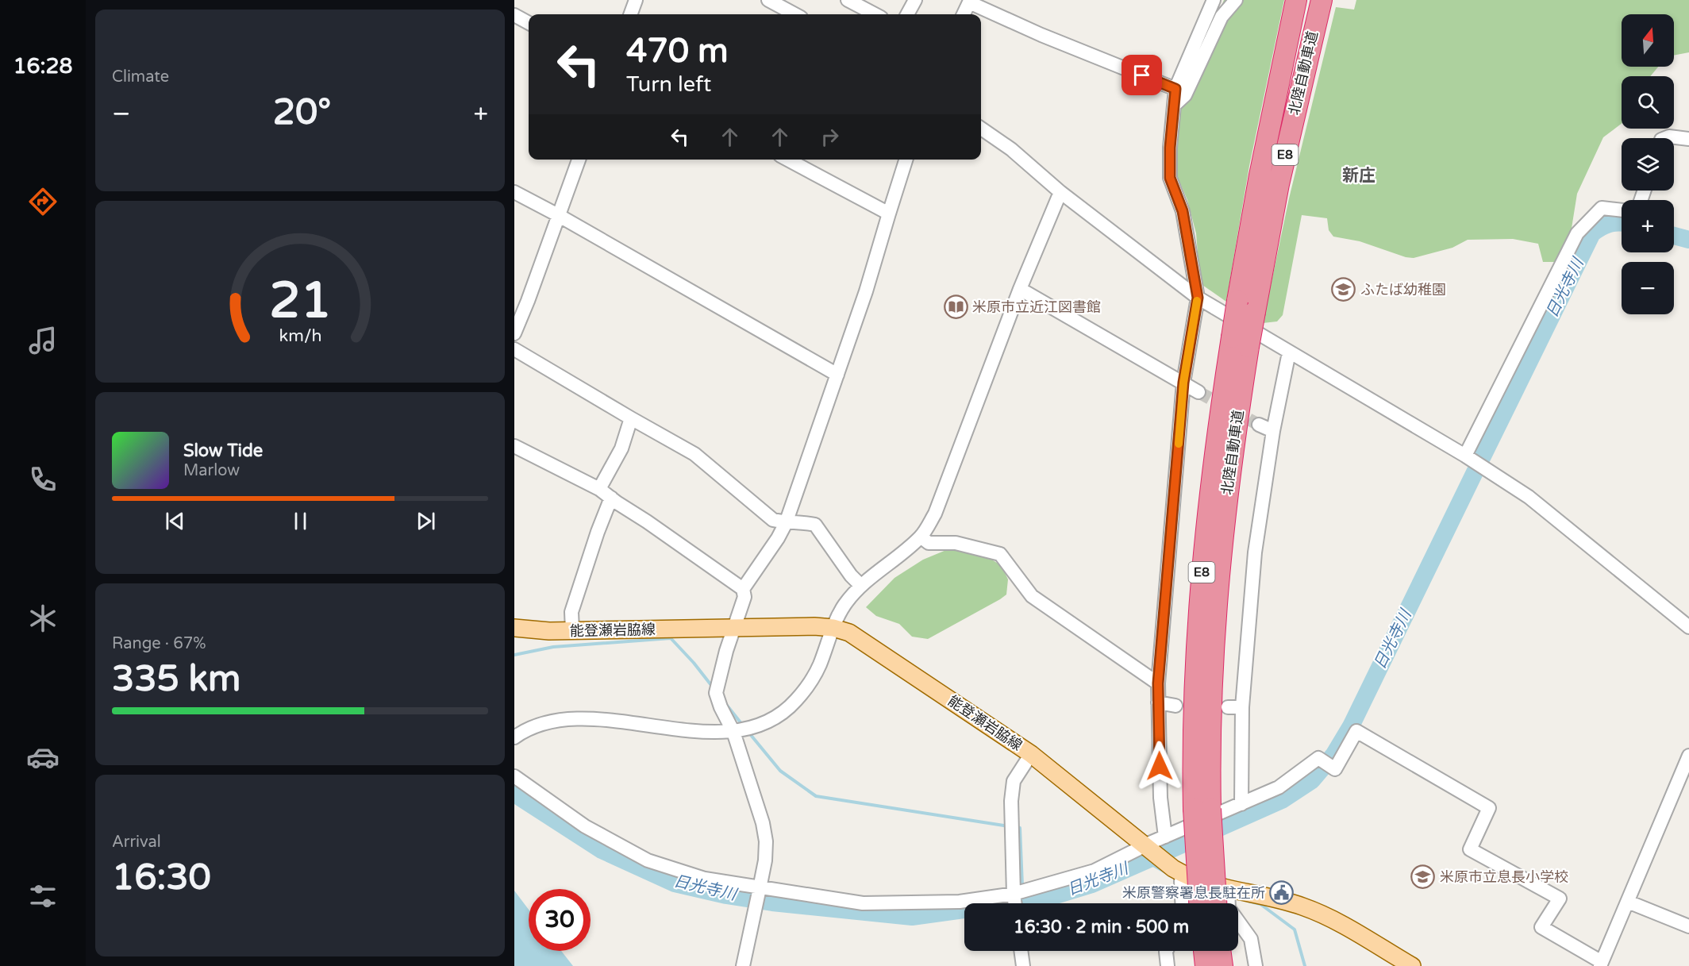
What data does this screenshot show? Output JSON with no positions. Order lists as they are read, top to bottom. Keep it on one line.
{"streets":{"highway":["北陸自動車道","E8"],"main road":["能登瀬岩脇線"]},"districts":["新庄"],"water":["日光寺川"],"places":{"school or university":["ふたば幼稚園","米原市立息長小学校"],"library":["米原市立近江図書館"],"public building":["米原警察署息長駐在所"]},"north":"top","page":{"tabs":"16:28","tile":["Climate",["Range · 67%","335 km"],["Arrival","16:30"]],"map_buttons":["+","−"],"turn":["470 m","Turn left"],"heat":["−","20°","+"],"song":["Slow Tide","Marlow"],"limit":"30","trip":"16:30 · 2 min · 500 m","gauge":["21","km/h"]}}
